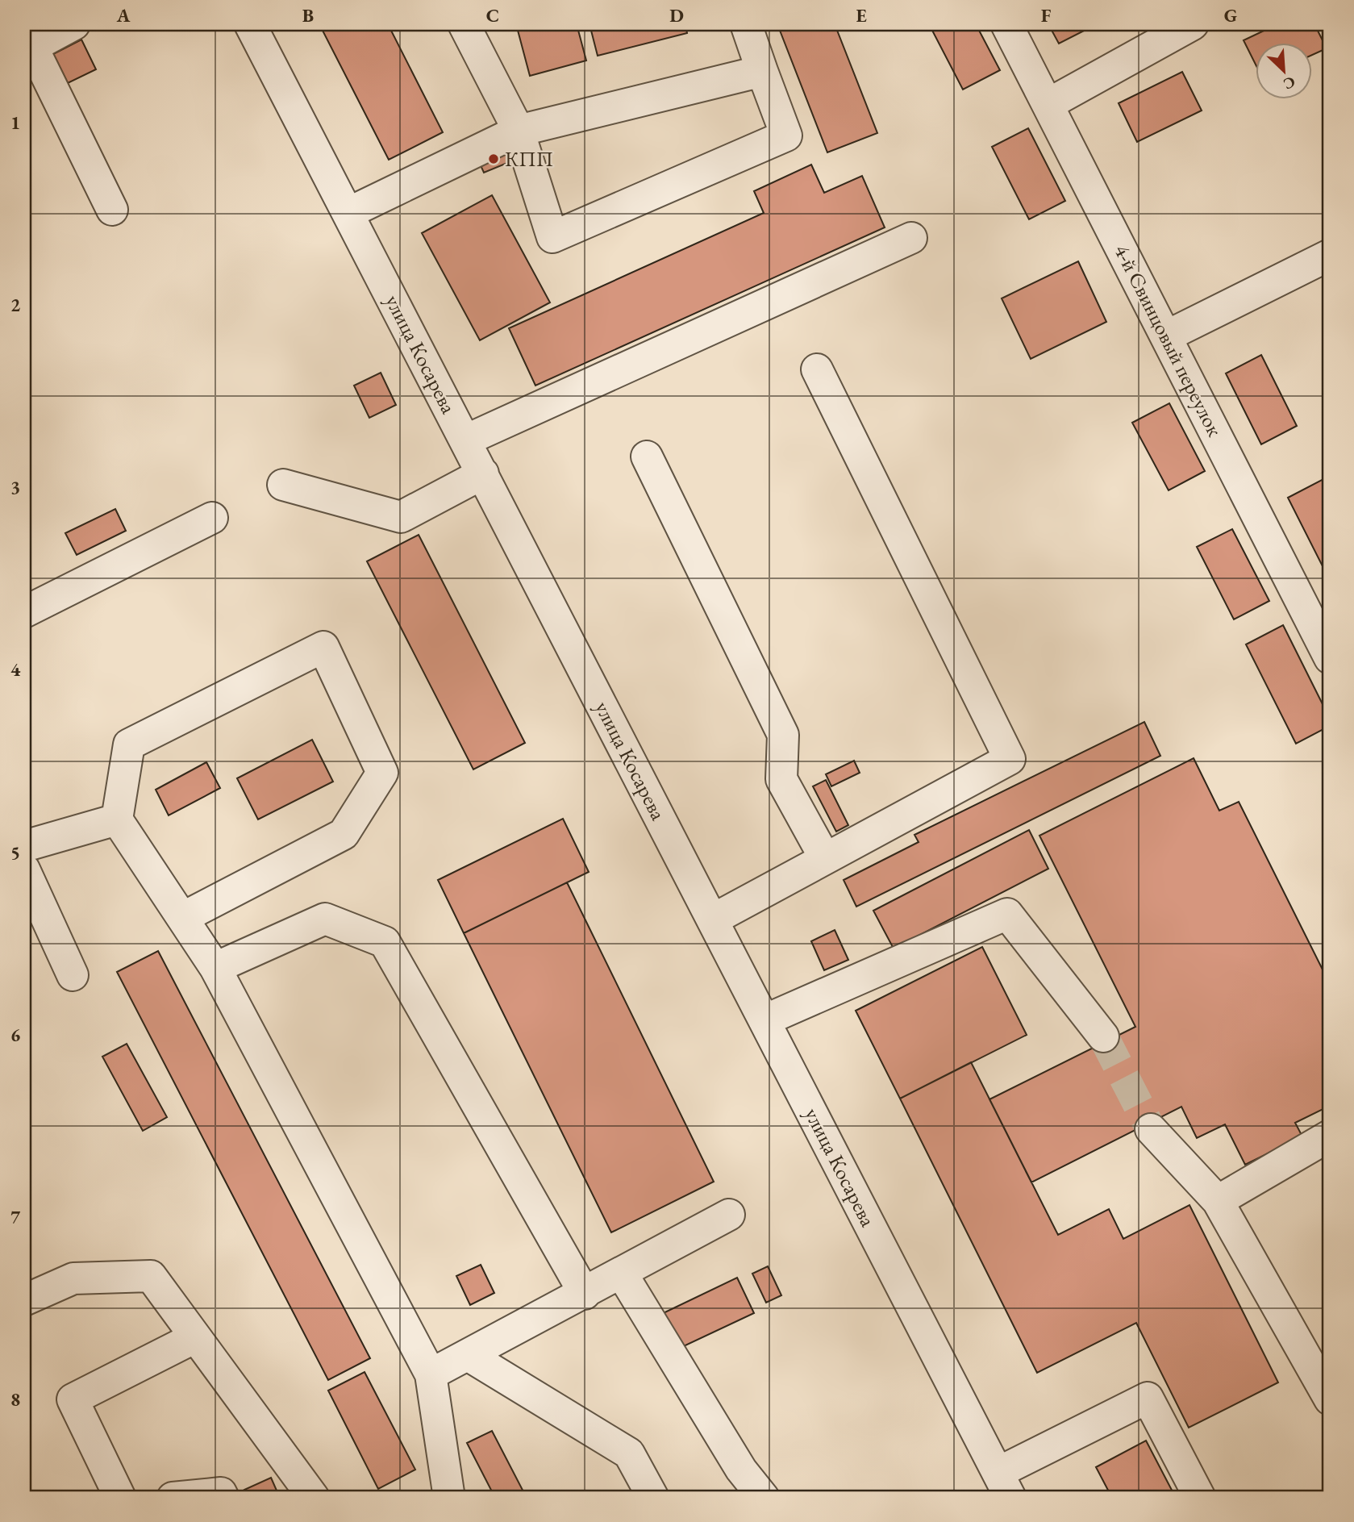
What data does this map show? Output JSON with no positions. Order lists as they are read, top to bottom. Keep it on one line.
{"streets":{"street":["4-й Свинцовый переулок","улица Косарева"]},"places":["КПП"],"north":"bottom right","grid":{"columns":["A","B","C","D","E","F","G"],"rows":["1","2","3","4","5","6","7","8"]}}
